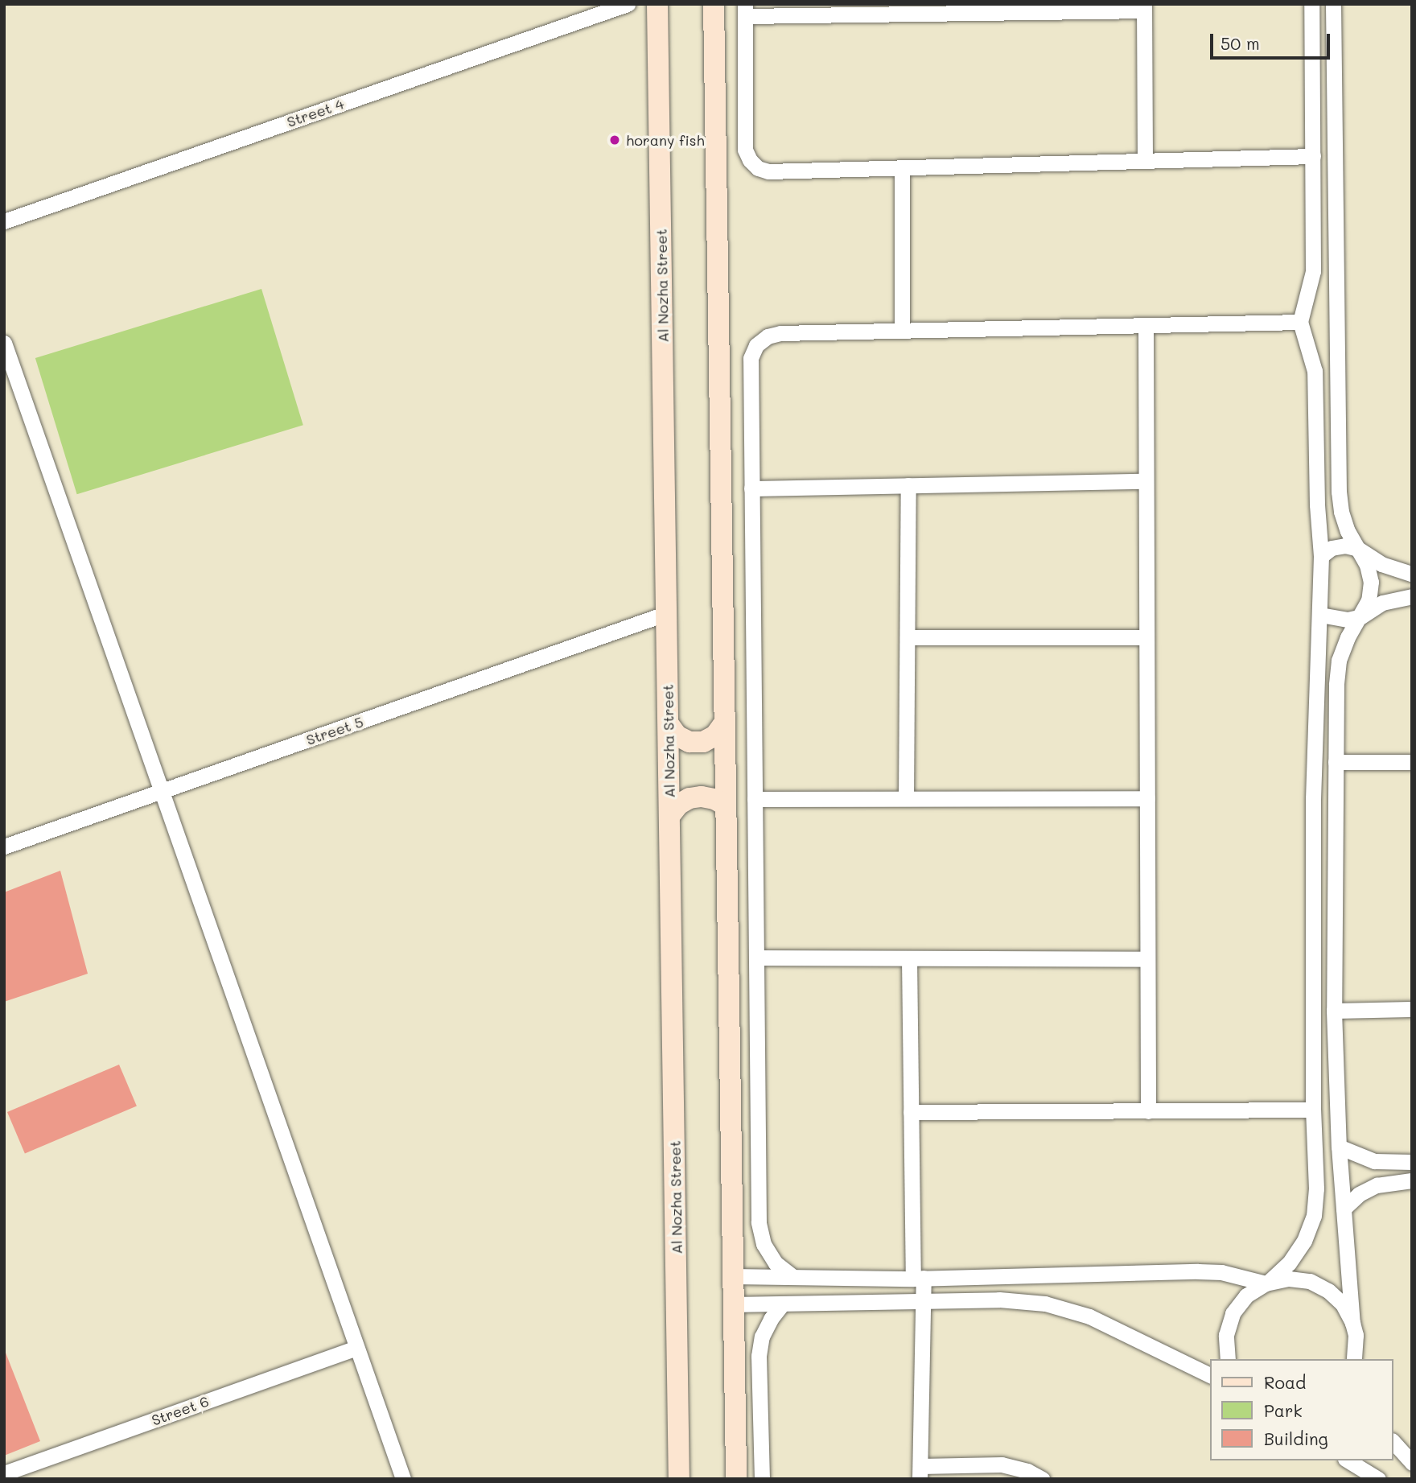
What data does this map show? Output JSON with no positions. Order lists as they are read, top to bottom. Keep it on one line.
{"streets":{"main road":["Al Nozha Street"],"street":["Street 4","Street 5","Street 6"]},"crossings":[["Al Nozha Street","Street 5"]],"places":["horany fish"],"legend":["Road","Park","Building"],"scale_bar":"50 m"}
